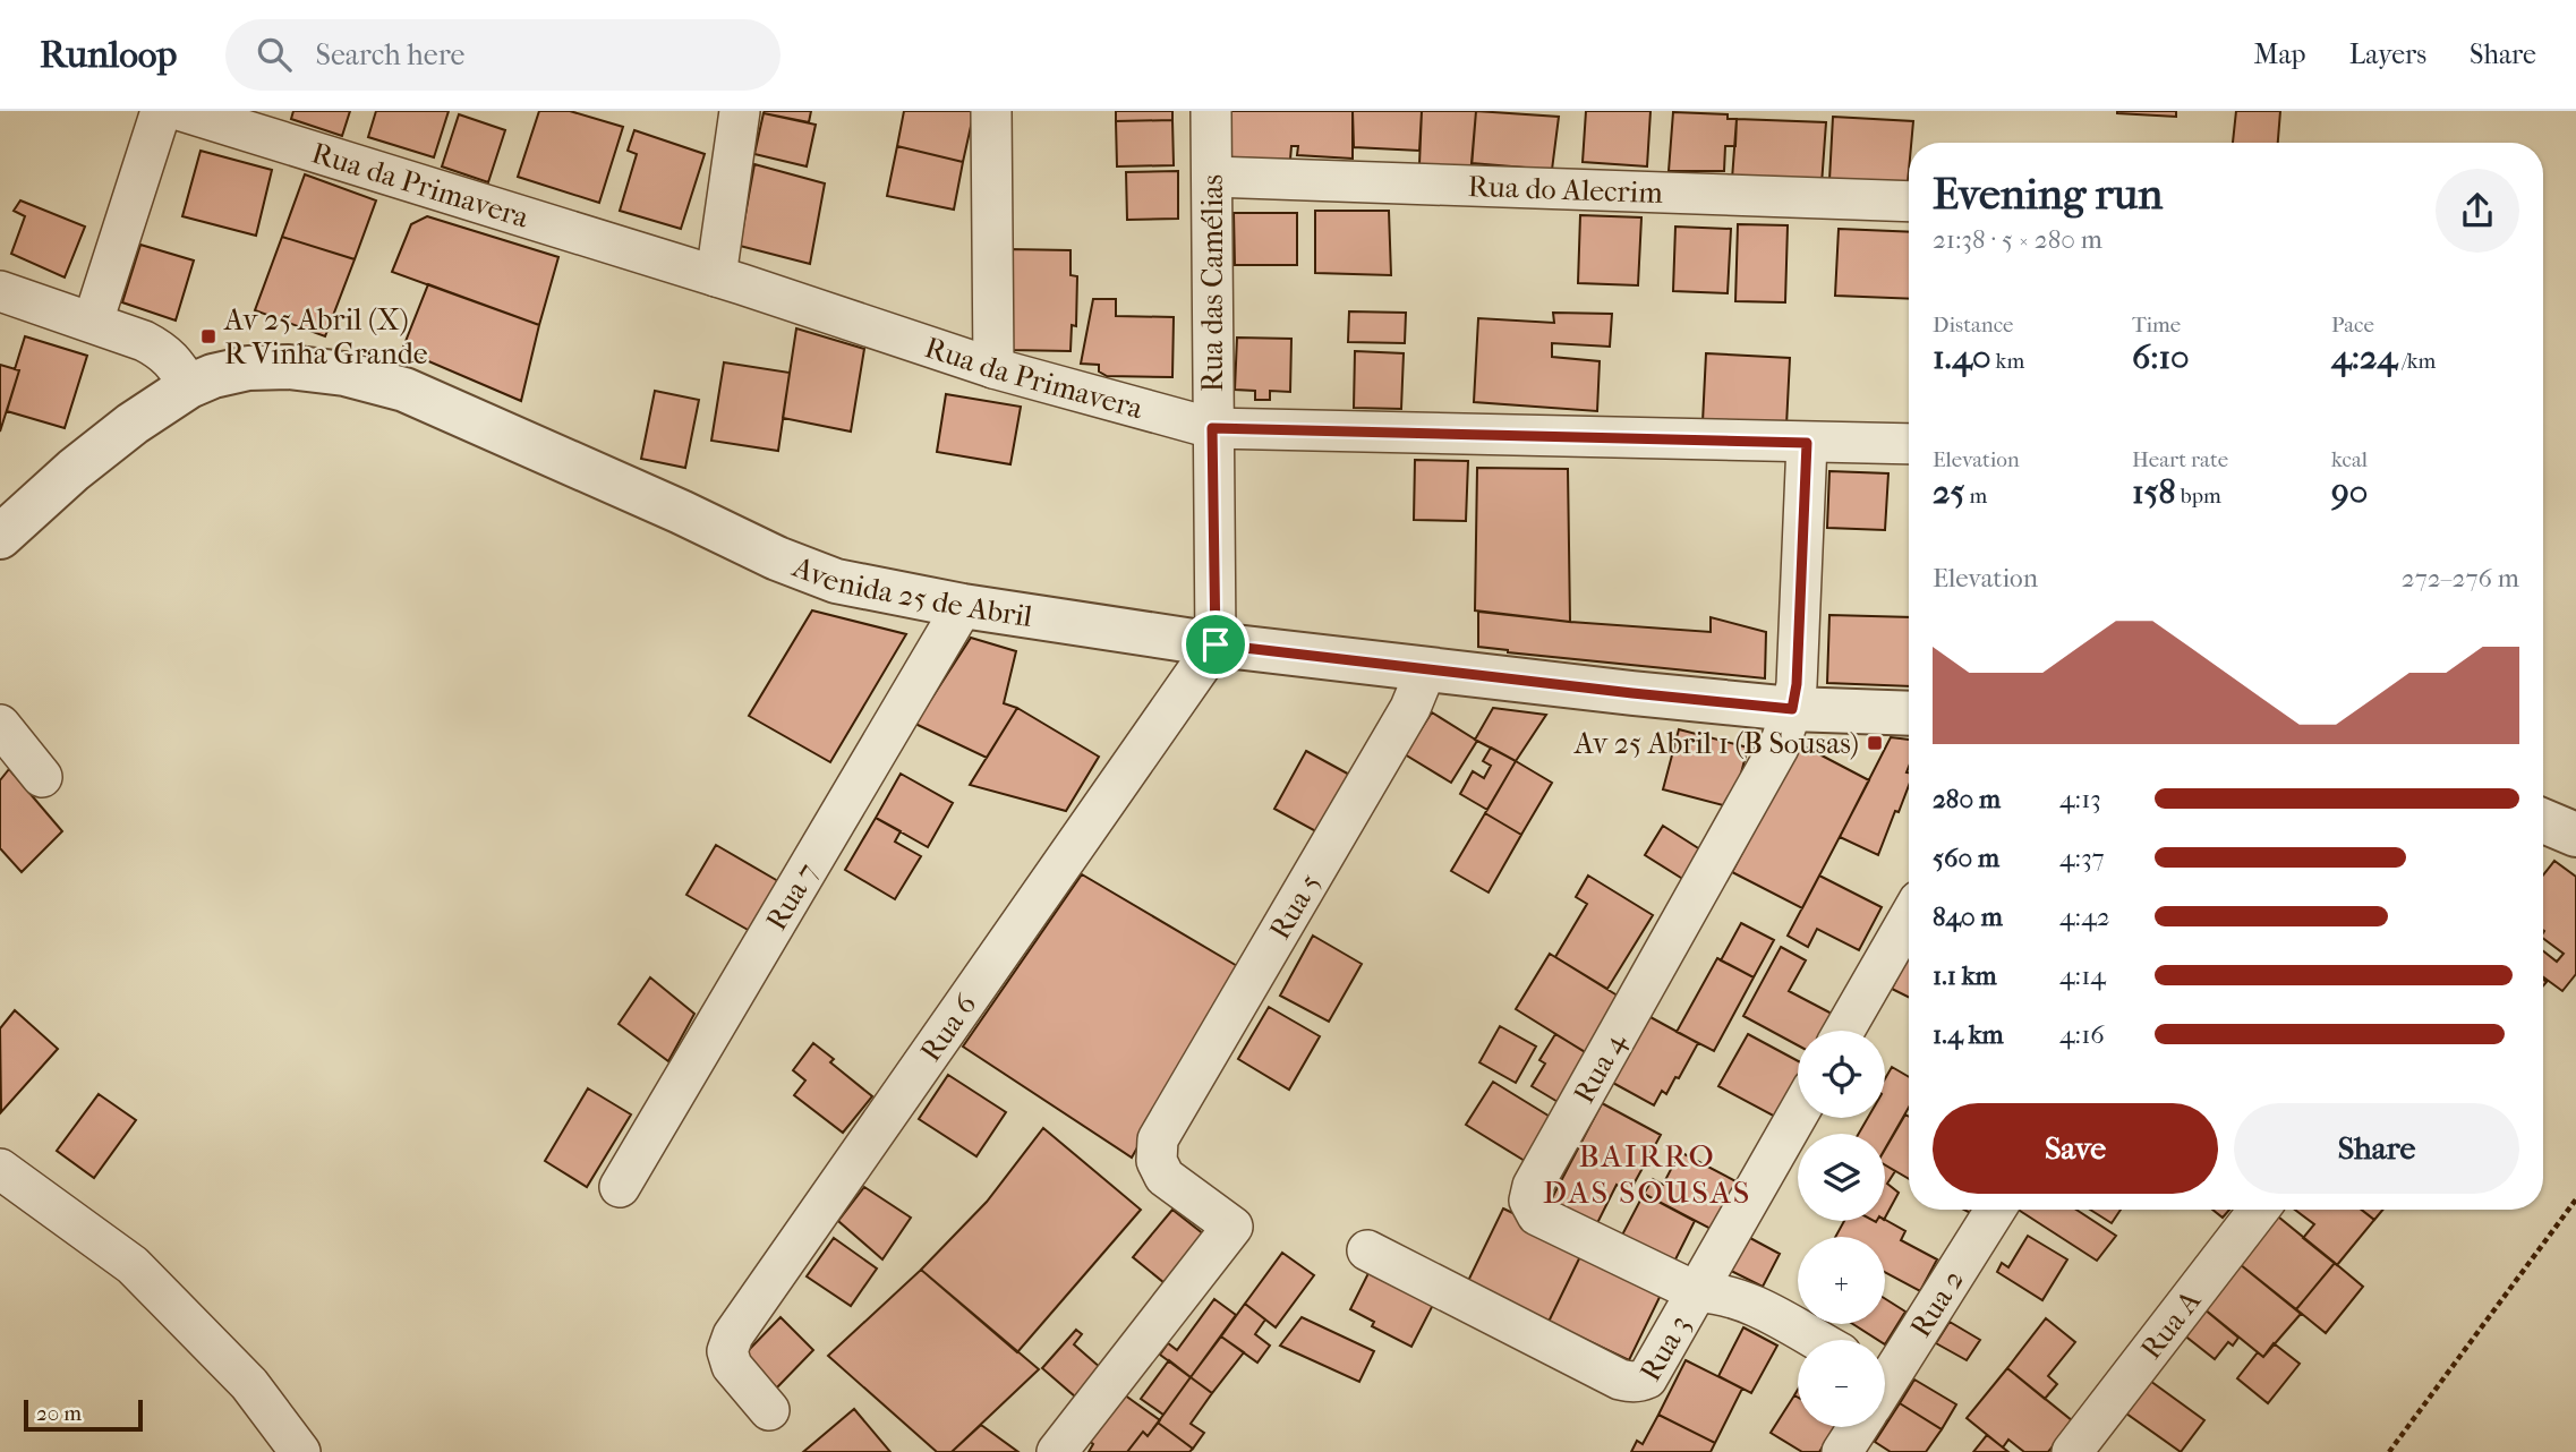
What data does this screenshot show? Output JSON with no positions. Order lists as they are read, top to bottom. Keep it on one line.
{"streets":{"street":["Rua da Primavera","Rua do Alecrim","Rua das Camélias","Avenida 25 de Abril","Rua 7","Rua 5","Rua 6","Rua 4","Rua 2","Rua A","Rua 3"]},"crossings":[["Rua da Primavera","Rua das Camélias"],["Rua do Alecrim","Rua das Camélias"],["Rua das Camélias","Avenida 25 de Abril"],["Rua das Camélias","Rua 6"],["Avenida 25 de Abril","Rua 7"],["Avenida 25 de Abril","Rua 5"],["Avenida 25 de Abril","Rua 6"],["Avenida 25 de Abril","Rua 4"],["Rua 4","Rua 3"]],"districts":["BAIRRO DAS SOUSAS"],"places":{"transit":["Av 25 Abril (X) R Vinha Grande","Av 25 Abril 1 (B Sousas)"]},"scale_bar":"20 m","page":{"header":"Runloop","search":"Search here","nav":["Map","Layers","Share"],"heading":["Evening run","21:38 · 5 × 280 m"],"stats":[["Distance","1.40 km"],["Time","6:10"],["Pace","4:24 /km"],["Elevation","25 m"],["Heart rate","158 bpm"],["kcal","90"]],"chart":["Elevation","272–276 m"],"list":[{"name":"280 m","note":"4:13"},{"name":"560 m","note":"4:37"},{"name":"840 m","note":"4:42"},{"name":"1.1 km","note":"4:14"},{"name":"1.4 km","note":"4:16"}],"map_buttons":["+","−"],"buttons":["Save","Share"],"scale":"20 m"}}
